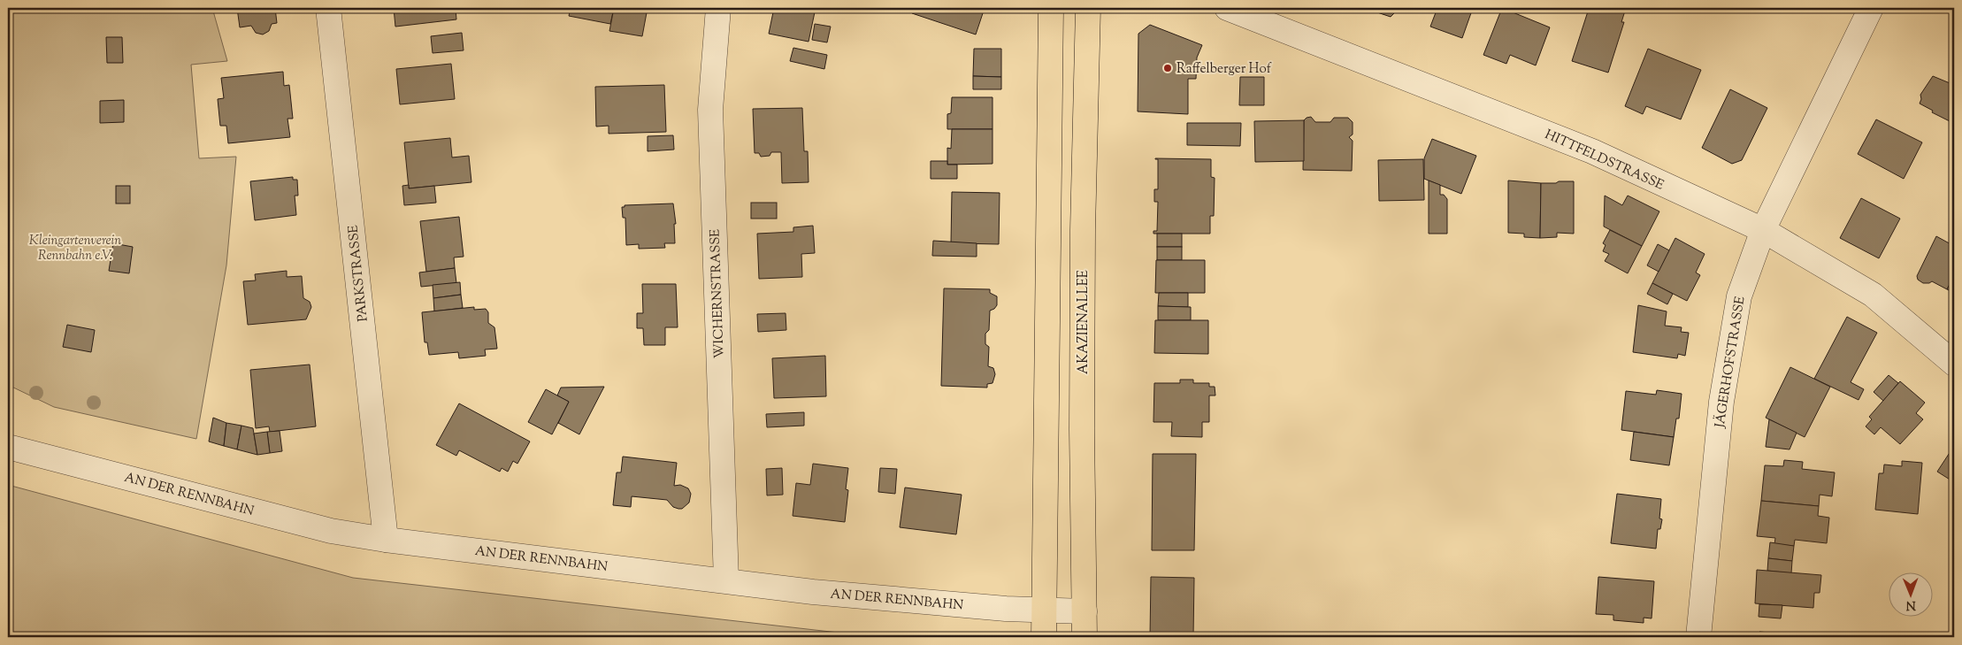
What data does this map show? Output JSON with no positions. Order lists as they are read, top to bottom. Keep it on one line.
{"streets":{"main road":["AKAZIENALLEE"],"street":["HITTFELDSTRASSE","PARKSTRASSE","WICHERNSTRASSE","JÄGERHOFSTRASSE","AN DER RENNBAHN"]},"crossings":[["HITTFELDSTRASSE","JÄGERHOFSTRASSE"],["PARKSTRASSE","AN DER RENNBAHN"],["WICHERNSTRASSE","AN DER RENNBAHN"],["AKAZIENALLEE","AN DER RENNBAHN"]],"parks":["Kleingartenverein Rennbahn e.V."],"places":["Raffelberger Hof"],"north":"bottom"}
